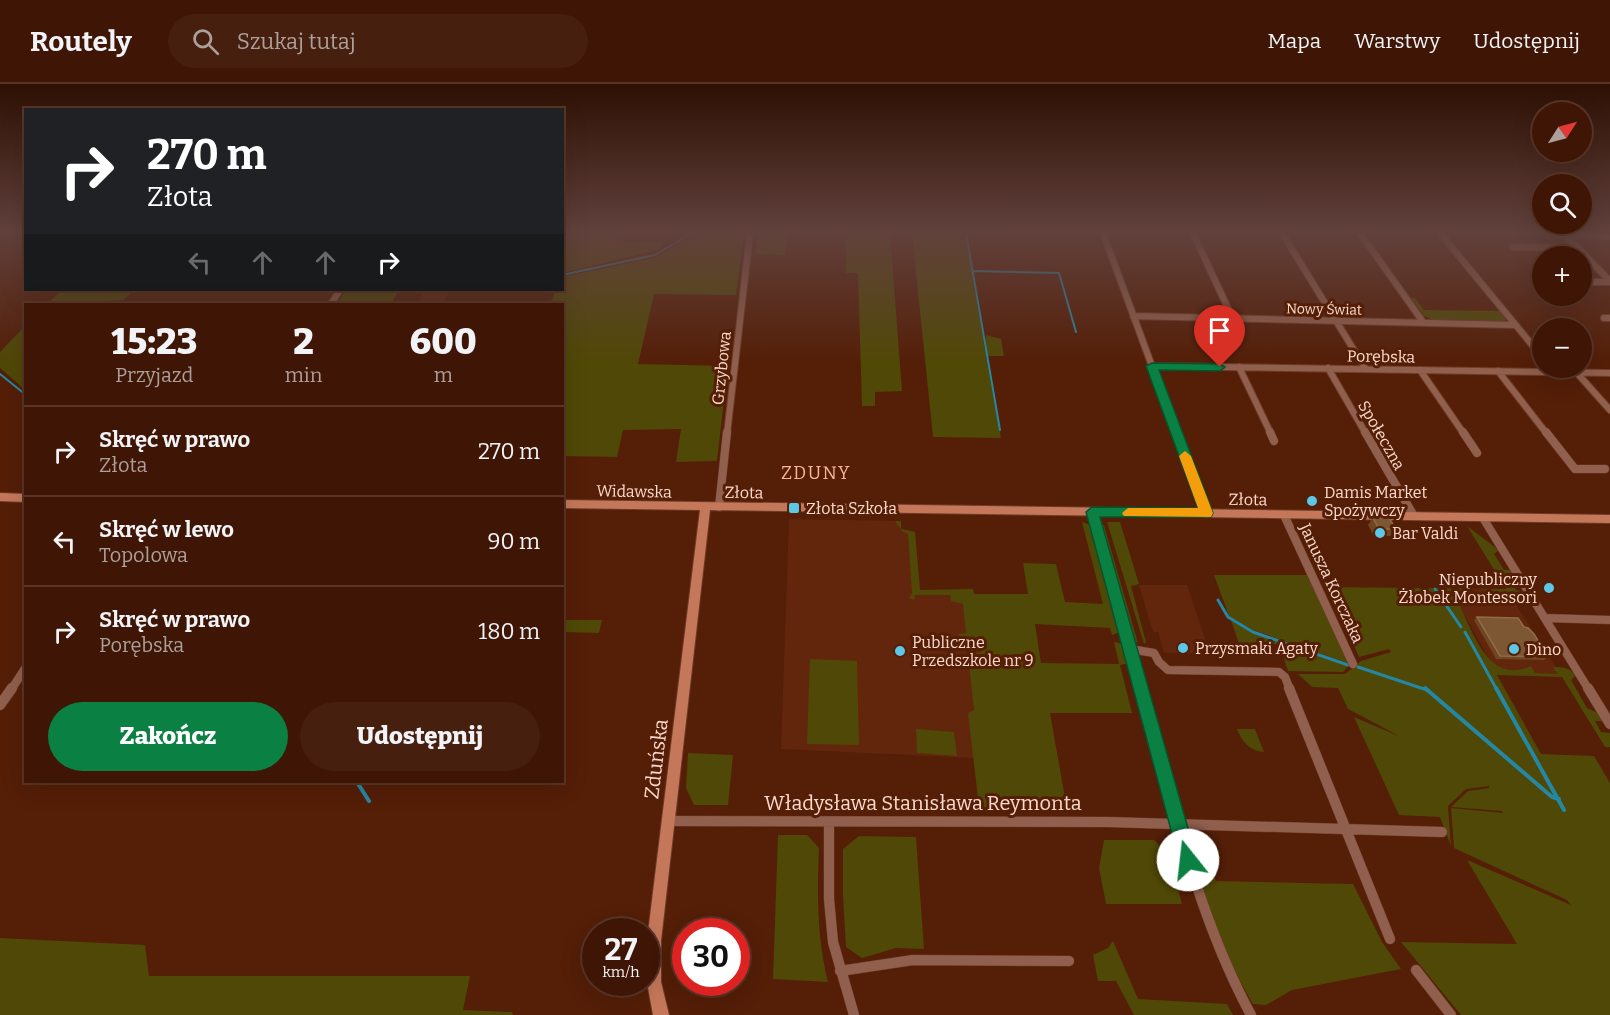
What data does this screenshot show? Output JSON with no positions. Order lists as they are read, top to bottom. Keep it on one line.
{"streets":{"street":["Nowy Świat","Porębska","Grzybowa","Społeczna","Widawska","Złota","Janusza Korczaka","Zduńska","Władysława Stanisława Reymonta"]},"crossings":[["Porębska","Społeczna"],["Grzybowa","Złota"],["Społeczna","Złota"],["Widawska","Złota"],["Widawska","Zduńska"],["Złota","Janusza Korczaka"],["Złota","Zduńska"],["Zduńska","Władysława Stanisława Reymonta"]],"districts":["ZDUNY"],"places":{"other":["Damis Market Spożywczy","Bar Valdi","Niepubliczny Żłobek Montessori","Przysmaki Agaty","Dino","Publiczne Przedszkole nr 9"],"transit":["Złota Szkoła"]},"north":"top right","page":{"header":"Routely","search":"Szukaj tutaj","nav":["Mapa","Warstwy","Udostępnij"],"map_buttons":["+","−"],"turn":["270 m","Złota"],"eta":["15:23","Przyjazd","2","min","600","m"],"list":[{"name":"Skręć w prawo","note":"Złota","value":"270 m"},{"name":"Skręć w lewo","note":"Topolowa","value":"90 m"},{"name":"Skręć w prawo","note":"Porębska","value":"180 m"}],"buttons":["Zakończ","Udostępnij"],"speed":"27 km/h","limit":"30"}}
